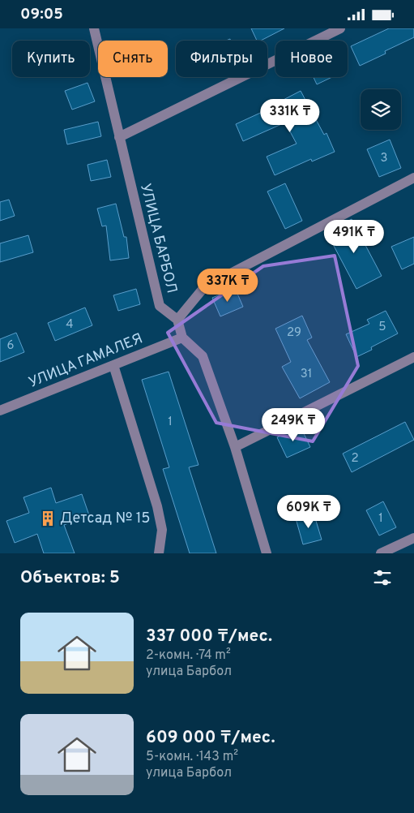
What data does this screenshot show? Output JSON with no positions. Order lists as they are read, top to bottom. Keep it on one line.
{"streets":{"street":["УЛИЦА БАРБОЛ","УЛИЦА ГАМАЛЕЯ"]},"places":{"building":["Детсад № 15"]},"house_numbers":["3","4","5","29","6","31","1","2","1"],"page":{"status":"09:05","chip":["Купить","Снять","Фильтры","Новое"],"price":["331K ₸","491K ₸","337K ₸","249K ₸","609K ₸"],"heading":"Объектов: 5","list":[{"name":"337 000 ₸/мес.","note":"2-комн. · 74 m² · улица Барбол"},{"name":"609 000 ₸/мес.","note":"5-комн. · 143 m² · улица Барбол"}]}}
